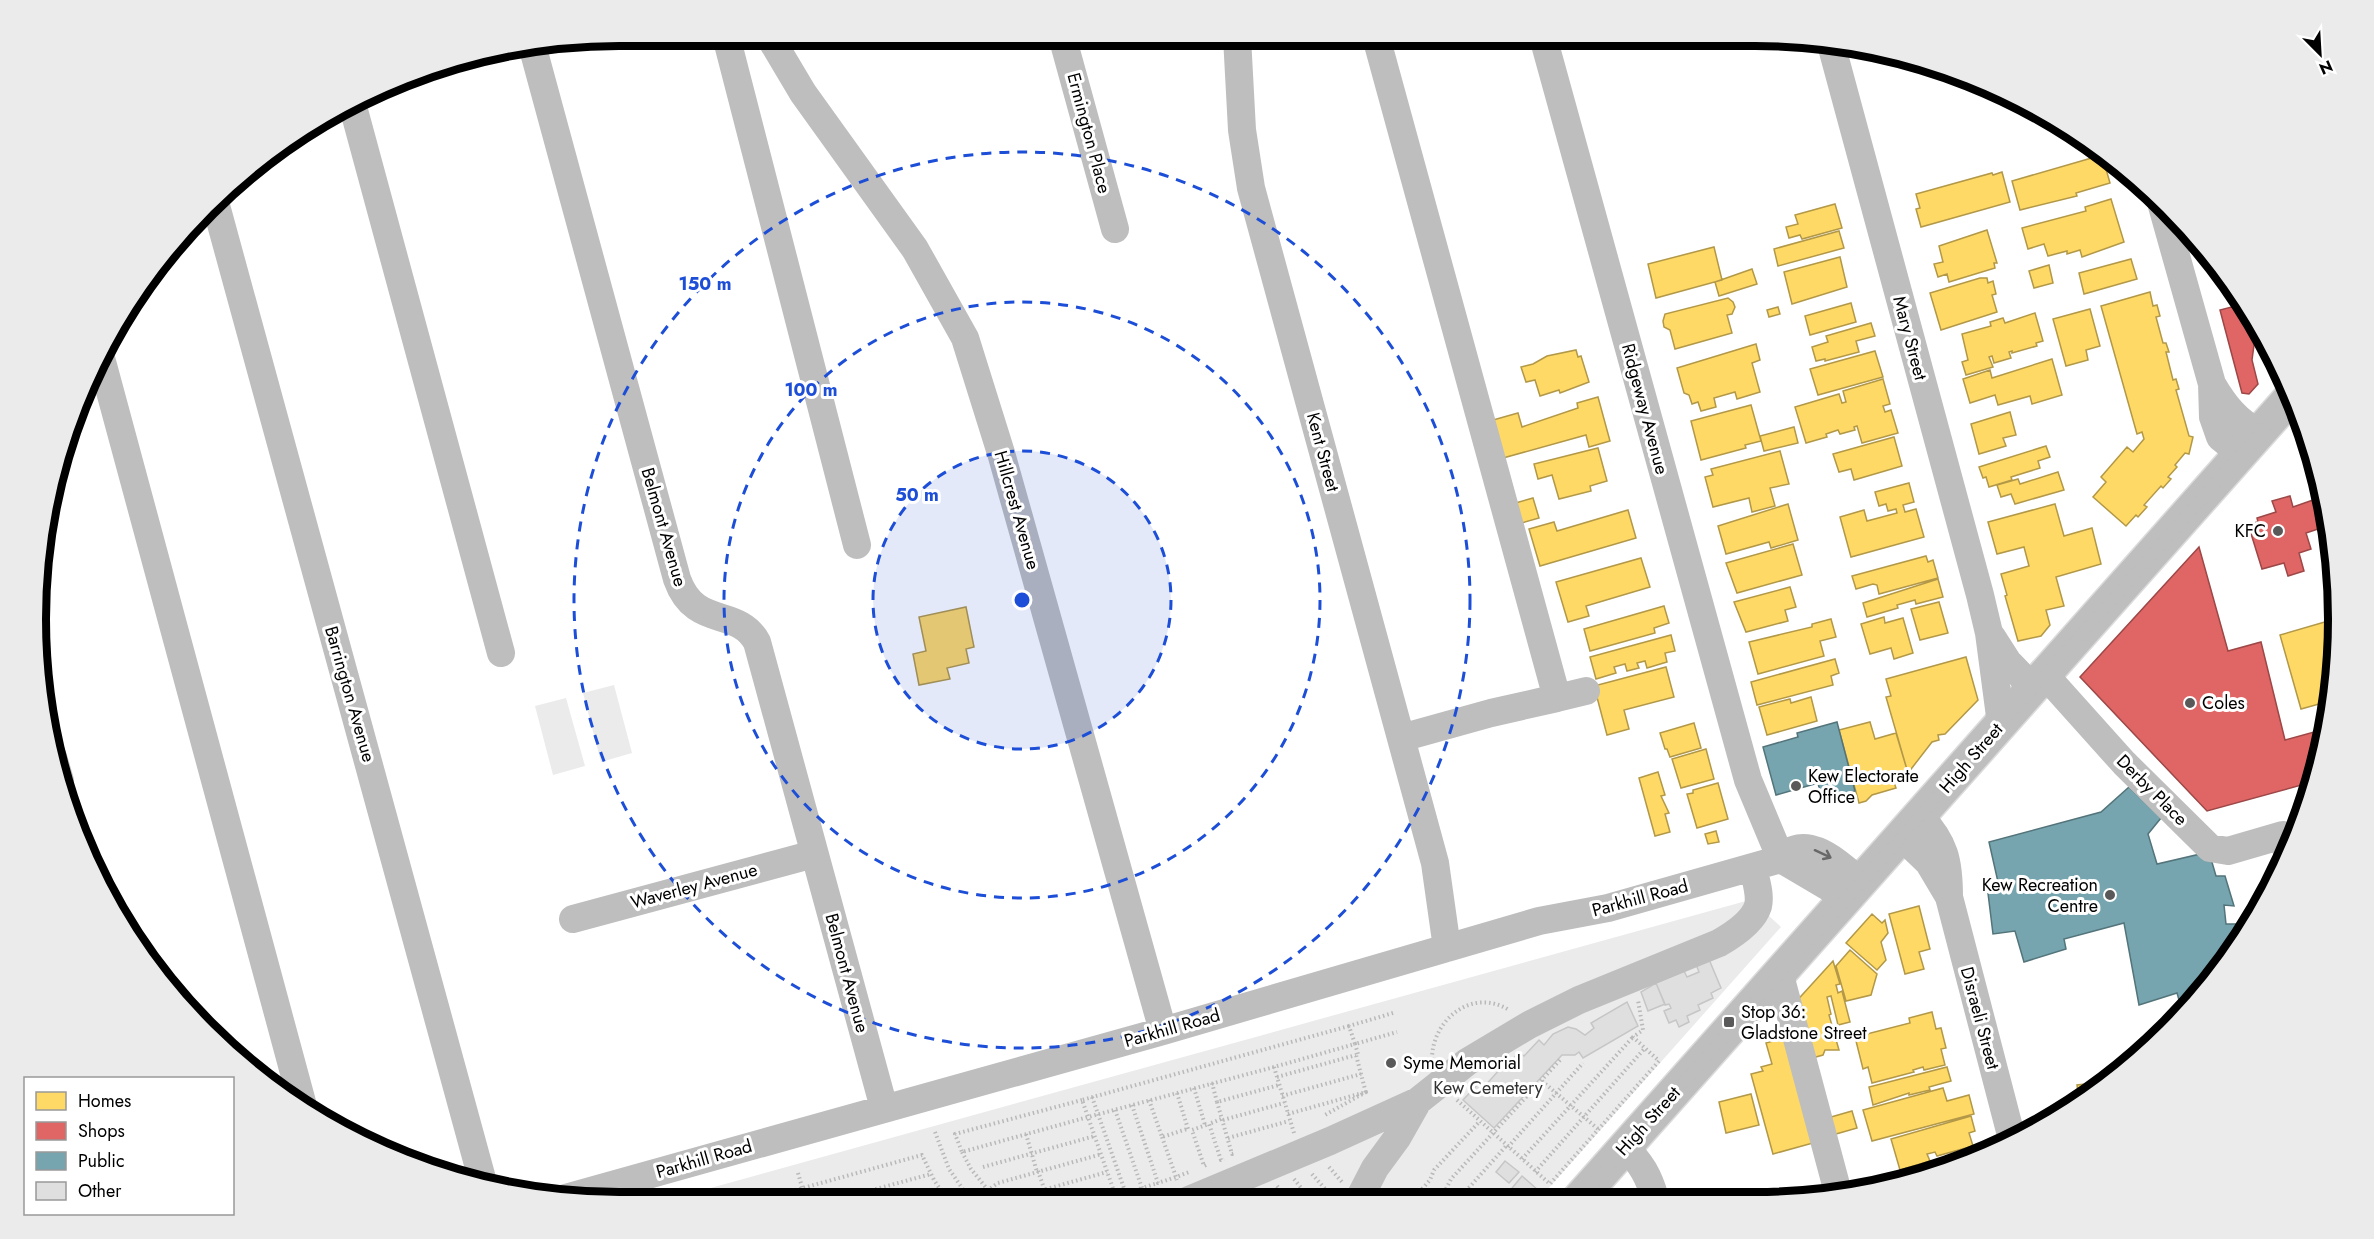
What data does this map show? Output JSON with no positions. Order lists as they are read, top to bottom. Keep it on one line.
{"streets":{"main road":["High Street"],"street":["Ermington Place","Mary Street","Ridgeway Avenue","Kent Street","Hillcrest Avenue","Belmont Avenue","Barrington Avenue","Derby Place","Waverley Avenue","Parkhill Road","Disraeli Street"]},"crossings":[["Mary Street","High Street"],["Mary Street","Derby Place"],["Ridgeway Avenue","Parkhill Road"],["Kent Street","Parkhill Road"],["Hillcrest Avenue","Parkhill Road"],["Belmont Avenue","Waverley Avenue"],["Belmont Avenue","Parkhill Road"],["High Street","Derby Place"],["High Street","Parkhill Road"],["High Street","Disraeli Street"]],"parks":["Kew Cemetery"],"places":{"other":["KFC","Coles","Kew Electorate Office","Kew Recreation Centre","Syme Memorial"],"transit":["Stop 36: Gladstone Street"]},"legend":["Homes","Shops","Public","Other"],"north":"bottom right","rings":["150 m","100 m","50 m"]}
